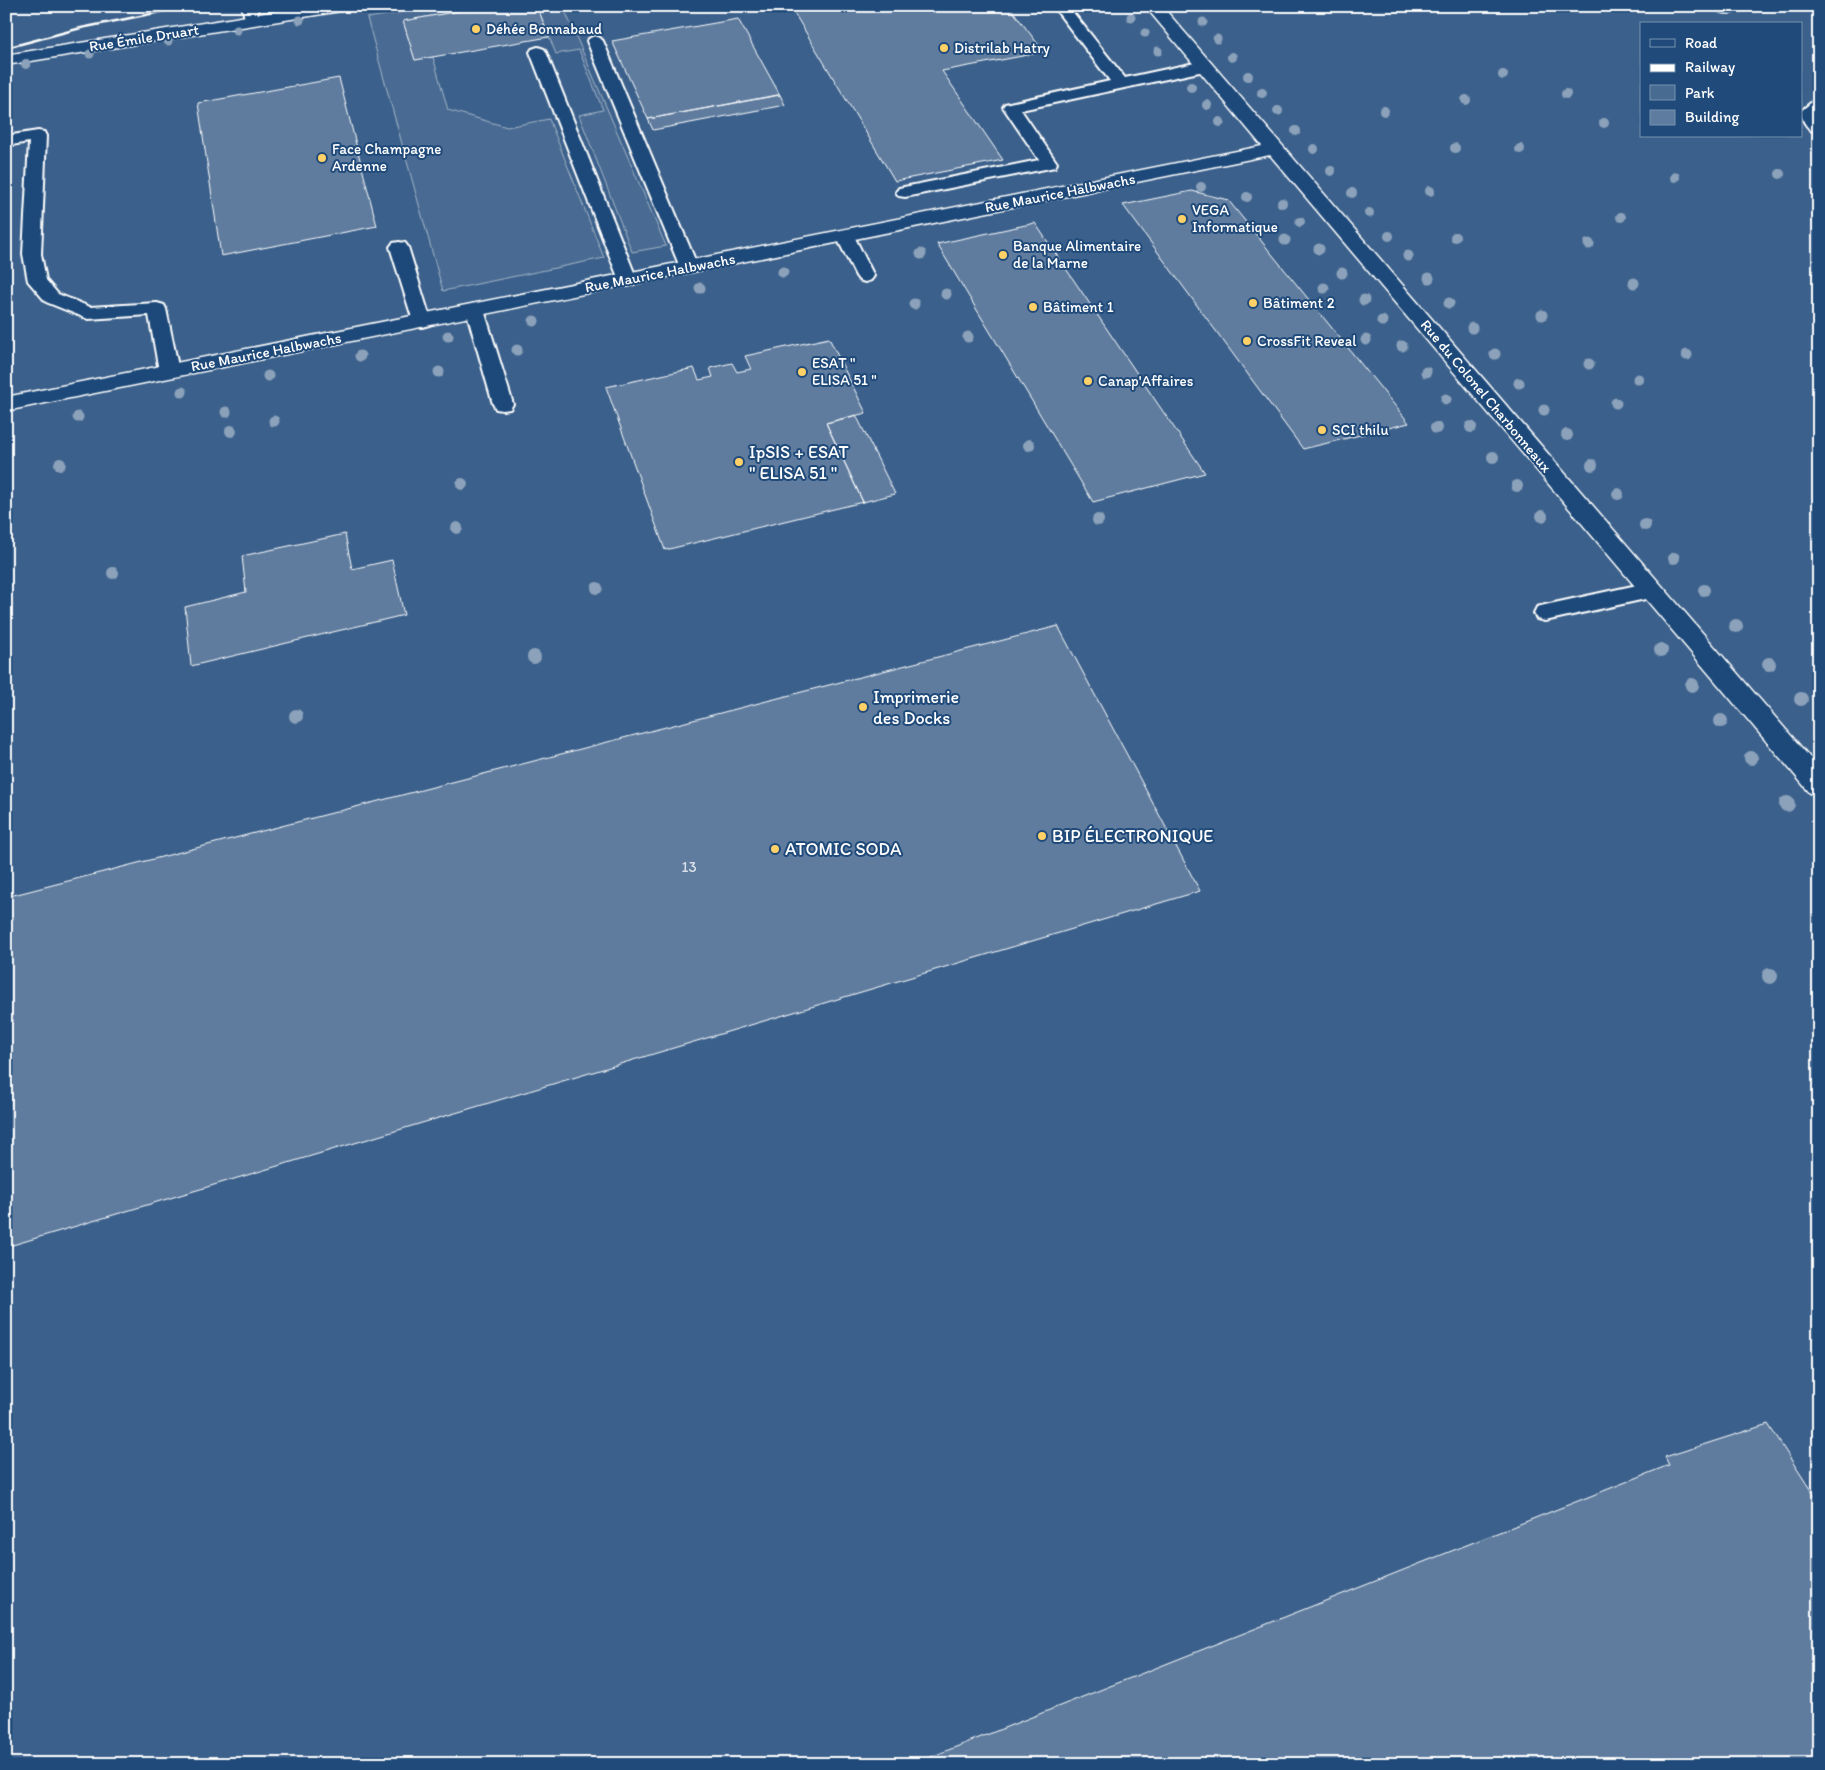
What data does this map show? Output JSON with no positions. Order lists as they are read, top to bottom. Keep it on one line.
{"streets":{"street":["Rue Émile Druart","Rue Maurice Halbwachs","Rue du Colonel Charbonneaux"]},"crossings":[["Rue Maurice Halbwachs","Rue du Colonel Charbonneaux"]],"places":["Déhée Bonnabaud","Distrilab Hatry","Face Champagne Ardenne","VEGA Informatique","Banque Alimentaire de la Marne","Bâtiment 2","Bâtiment 1","CrossFit Reveal","ESAT \" ELISA 51 \"","Canap'Affaires","SCI thilu","IpSIS + ESAT \" ELISA 51 \"","Imprimerie des Docks","BIP ÉLECTRONIQUE","ATOMIC SODA"],"house_numbers":["13"],"legend":["Road","Railway","Park","Building"]}
